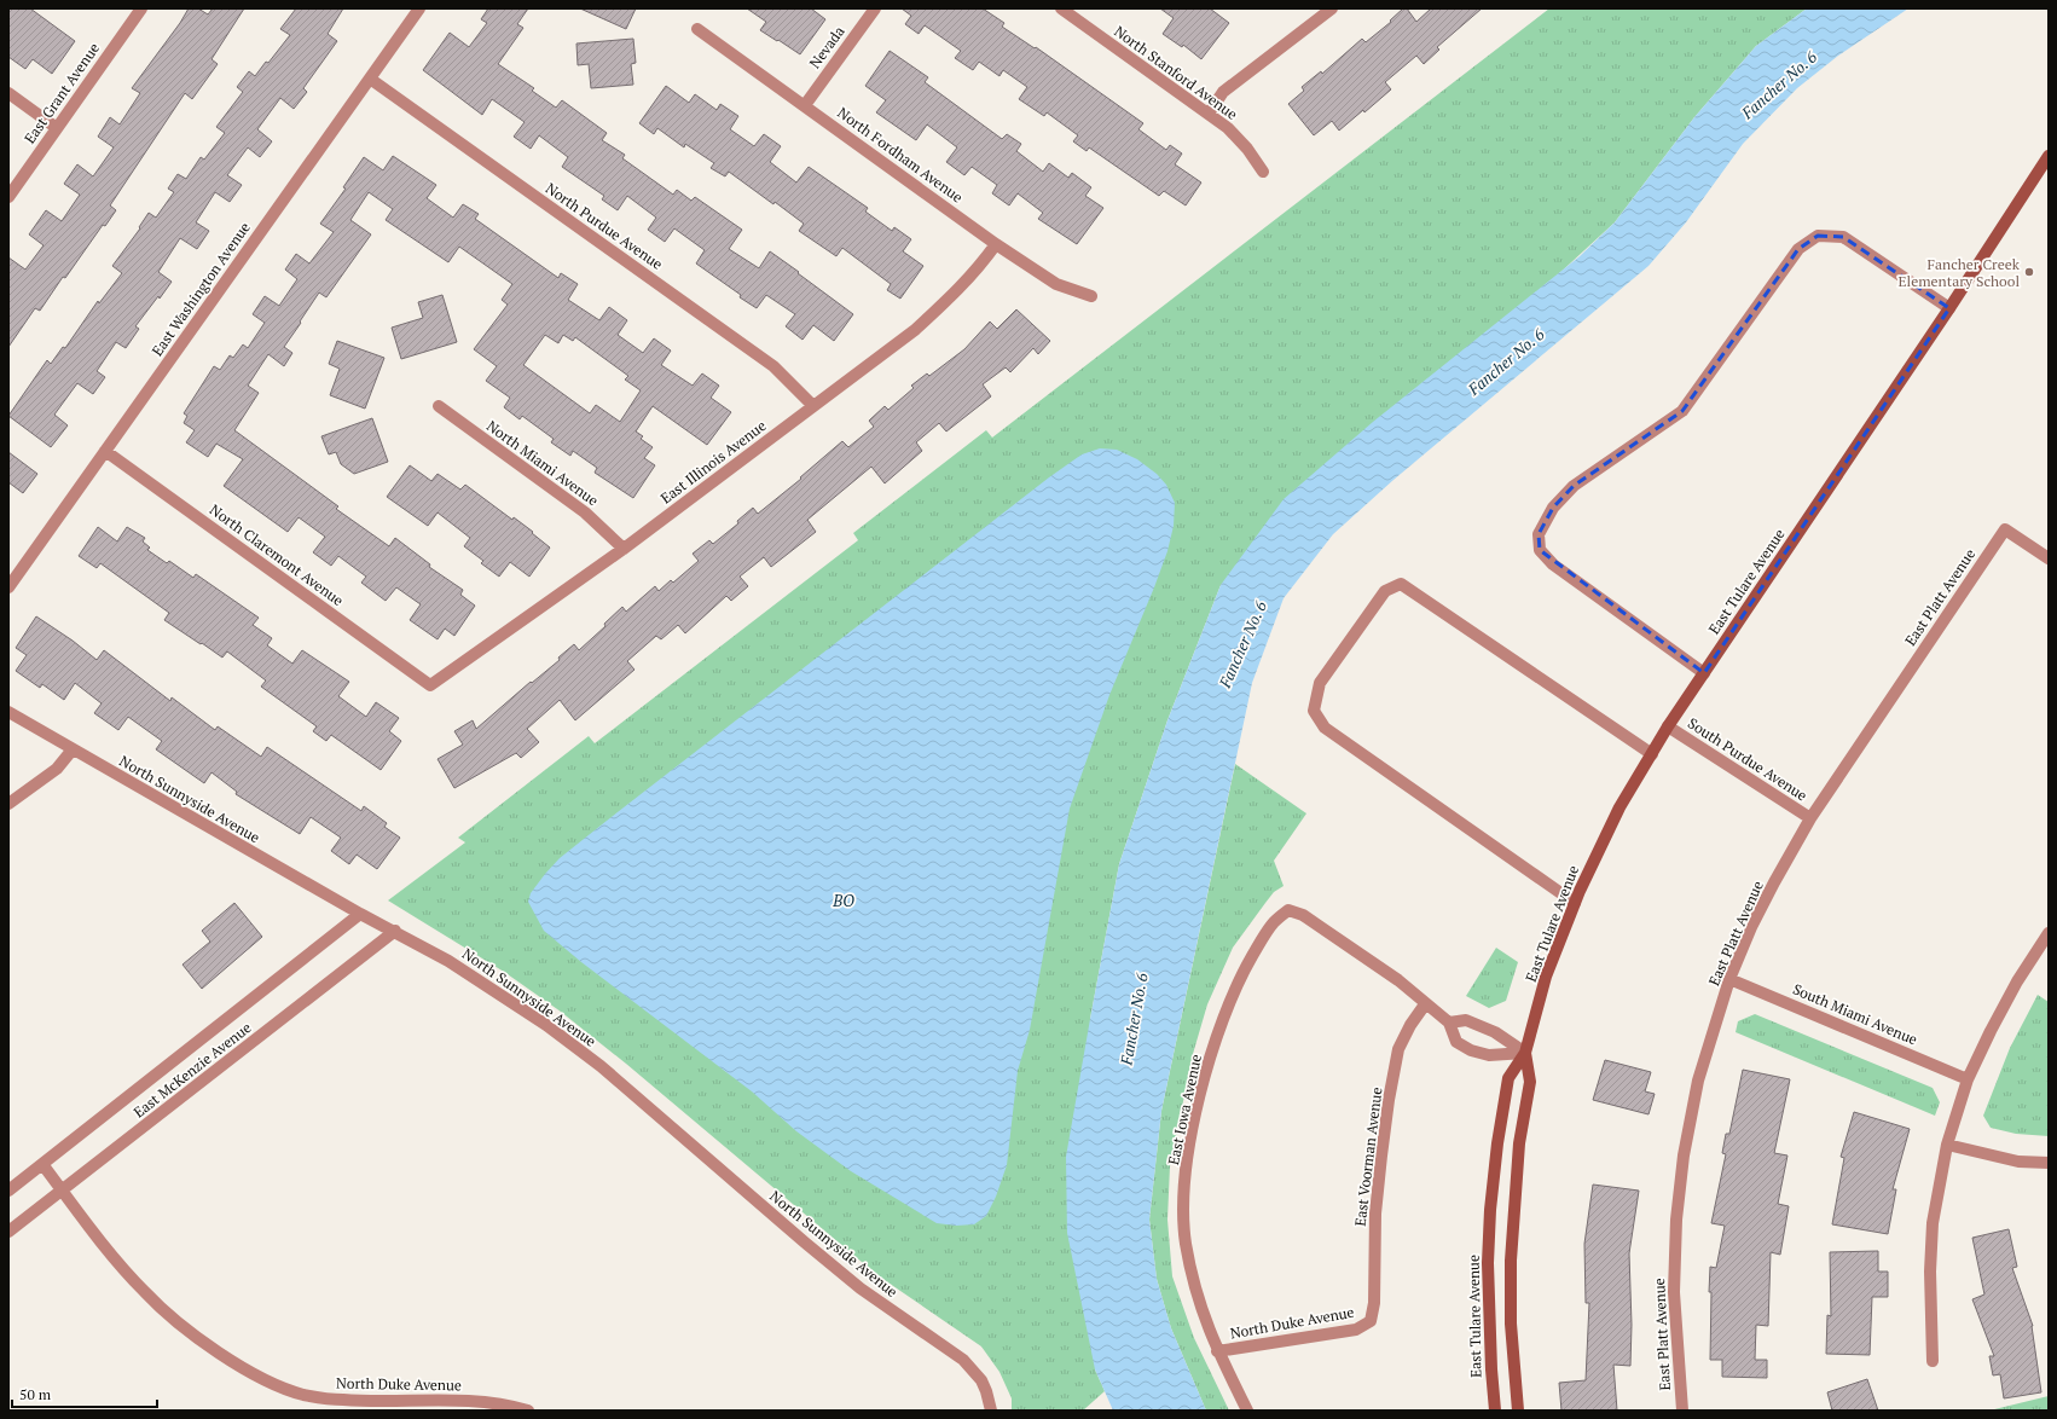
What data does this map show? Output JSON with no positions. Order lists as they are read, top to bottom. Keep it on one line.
{"streets":{"street":["Nevada","North Stanford Avenue","East Grant Avenue","North Fordham Avenue","North Purdue Avenue","East Washington Avenue","East Illinois Avenue","North Miami Avenue","North Claremont Avenue","East Tulare Avenue","East Platt Avenue","South Purdue Avenue","North Sunnyside Avenue","South Miami Avenue","East McKenzie Avenue","East Iowa Avenue","East Voorman Avenue","North Duke Avenue"]},"crossings":[["Nevada","North Fordham Avenue"],["North Fordham Avenue","East Illinois Avenue"],["North Purdue Avenue","East Washington Avenue"],["North Purdue Avenue","East Illinois Avenue"],["East Washington Avenue","North Claremont Avenue"],["East Illinois Avenue","North Miami Avenue"],["East Illinois Avenue","North Claremont Avenue"],["East Tulare Avenue","South Purdue Avenue"],["East Platt Avenue","South Purdue Avenue"],["East Platt Avenue","South Miami Avenue"],["North Sunnyside Avenue","East McKenzie Avenue"],["East McKenzie Avenue","North Duke Avenue"],["East Iowa Avenue","East Voorman Avenue"],["East Iowa Avenue","North Duke Avenue"],["East Voorman Avenue","North Duke Avenue"]],"water":["Fancher No. 6","BO"],"places":["Fancher Creek Elementary School"],"scale_bar":"50 m"}
